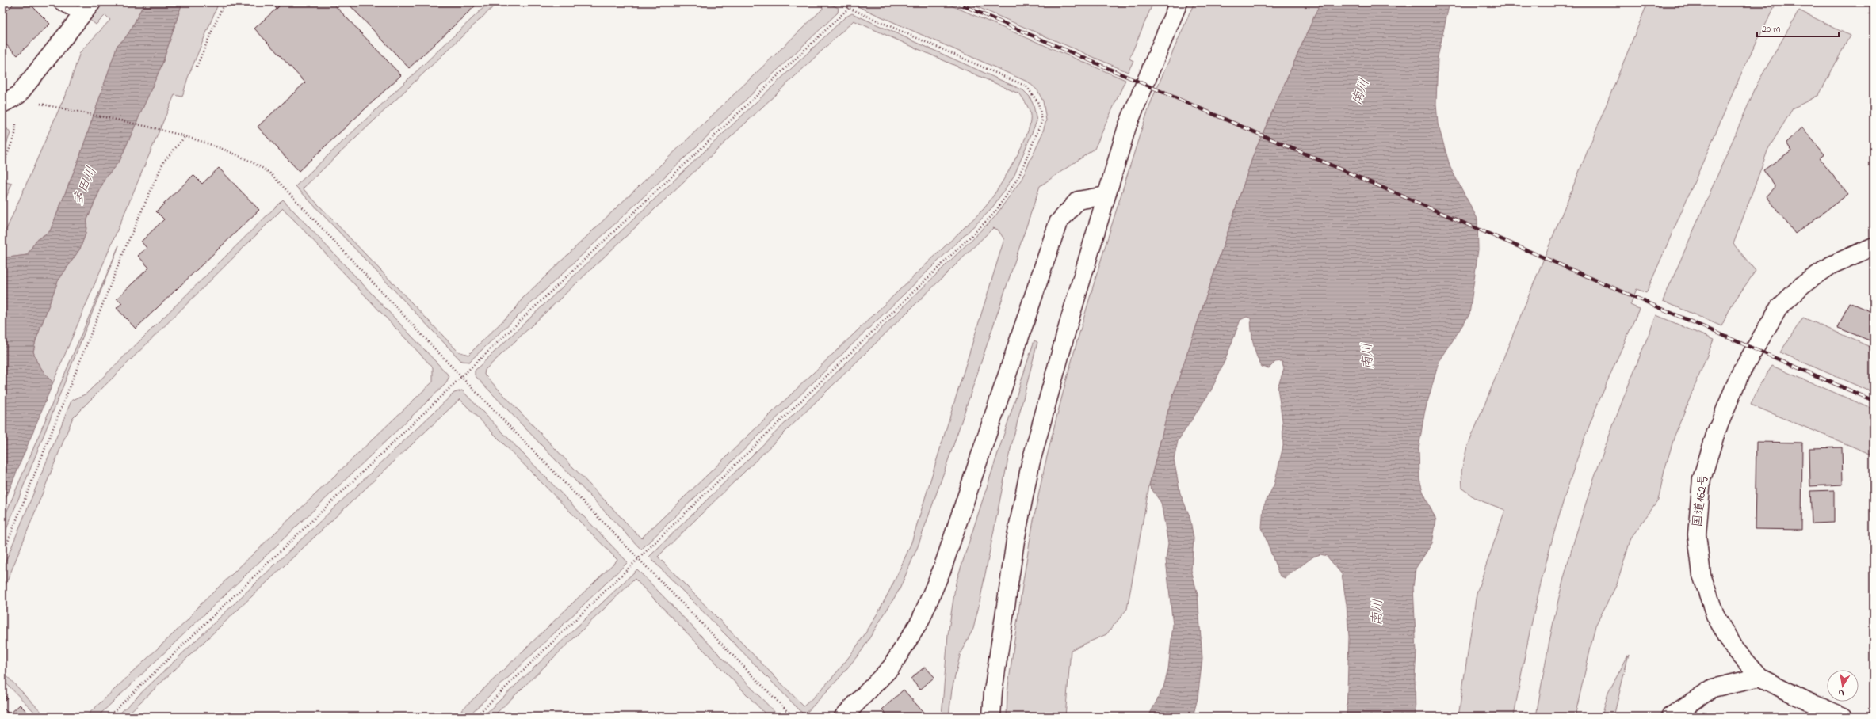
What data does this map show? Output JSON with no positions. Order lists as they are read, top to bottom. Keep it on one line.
{"streets":{"main road":["国道162号"]},"water":["南川","多田川"],"scale_bar":"20 m","north":"bottom"}
